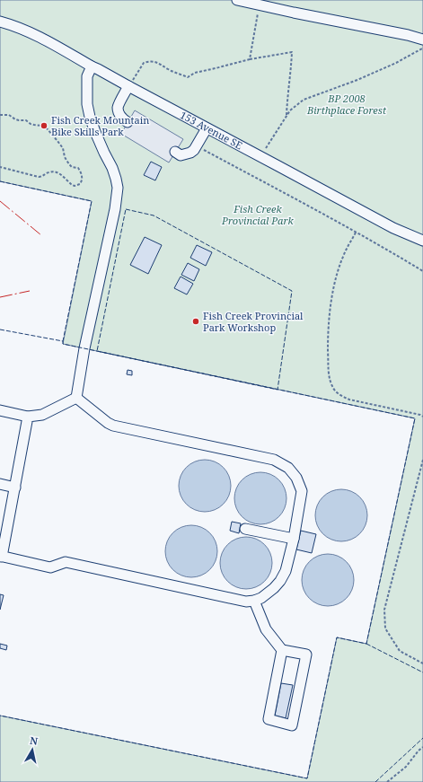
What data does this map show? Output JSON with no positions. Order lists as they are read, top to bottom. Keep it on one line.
{"streets":{"lane":["153 Avenue SE"]},"parks":["BP 2008 Birthplace Forest","Fish Creek Provincial Park"],"places":["Fish Creek Mountain Bike Skills Park","Fish Creek Provincial Park Workshop"],"north":"top"}
